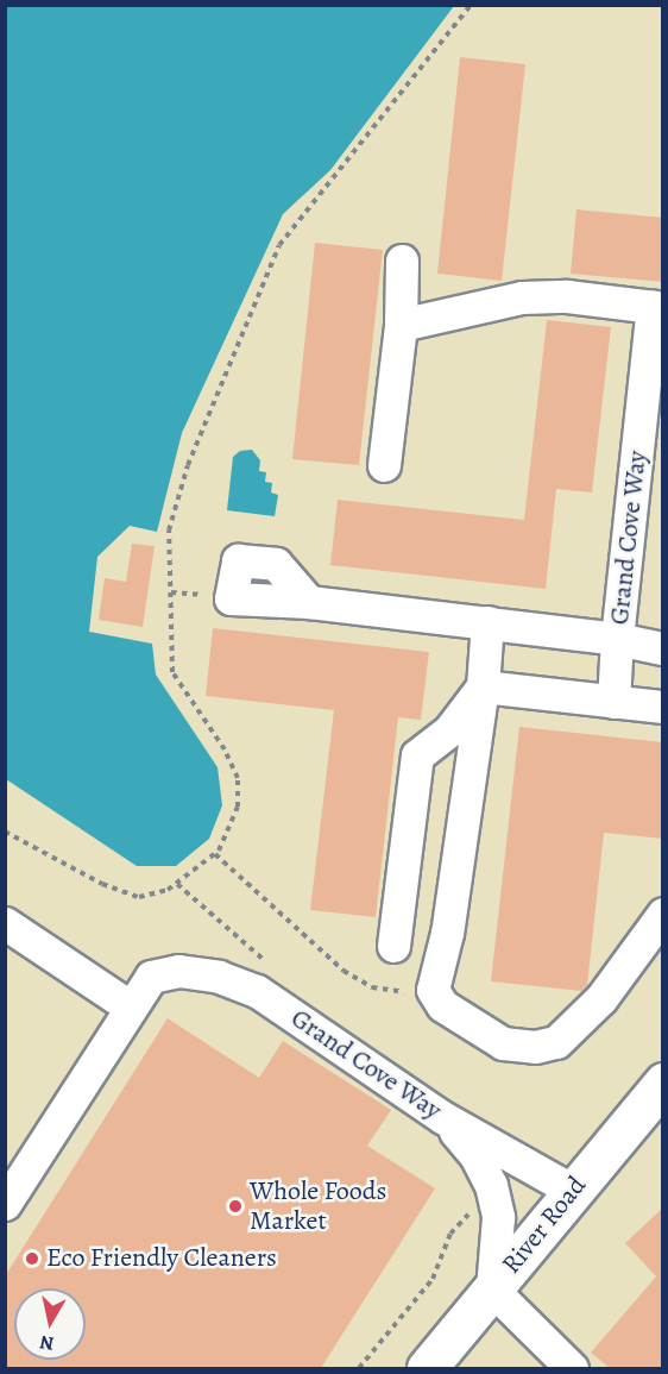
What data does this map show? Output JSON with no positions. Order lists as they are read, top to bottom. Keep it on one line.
{"streets":{"main road":["River Road"],"street":["Grand Cove Way"]},"crossings":[["Grand Cove Way","River Road"]],"places":["Whole Foods Market","Eco Friendly Cleaners"],"north":"bottom"}
